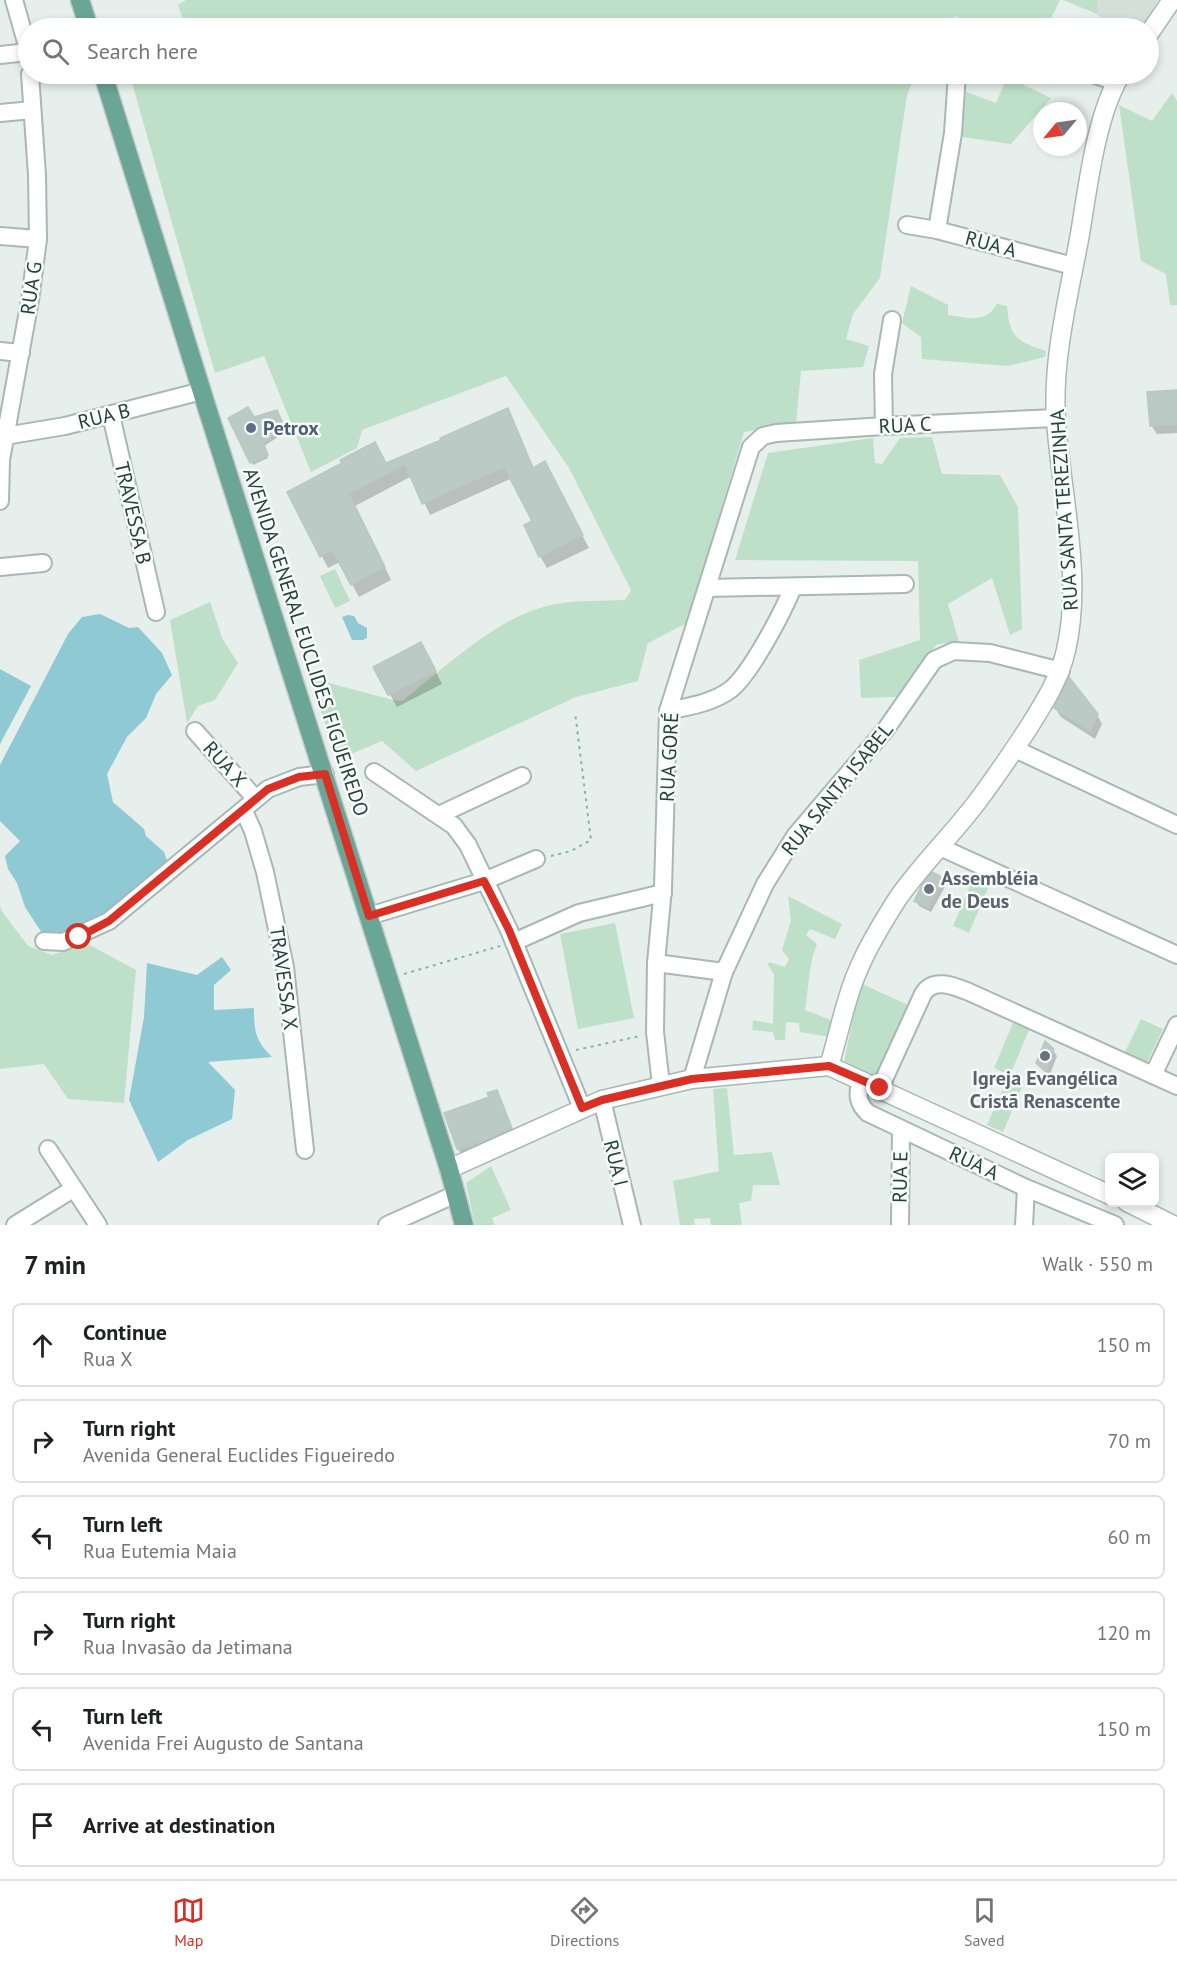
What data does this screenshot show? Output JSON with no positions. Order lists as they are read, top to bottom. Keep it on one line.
{"streets":{"main road":["AVENIDA GENERAL EUCLIDES FIGUEIREDO"],"street":["RUA A","RUA G","RUA B","RUA C","RUA SANTA TEREZINHA","TRAVESSA B","RUA GORÉ","RUA X","RUA SANTA ISABEL","TRAVESSA X","RUA I","RUA E"]},"crossings":[["RUA A","RUA SANTA TEREZINHA"],["RUA A","RUA E"],["RUA G","RUA B"],["RUA B","TRAVESSA B"],["RUA B","AVENIDA GENERAL EUCLIDES FIGUEIREDO"],["RUA C","RUA SANTA TEREZINHA"],["RUA C","RUA GORÉ"],["RUA SANTA TEREZINHA","RUA SANTA ISABEL"],["AVENIDA GENERAL EUCLIDES FIGUEIREDO","RUA X"],["RUA X","TRAVESSA X"]],"places":["Petrox","Assembléia de Deus","Igreja Evangélica Cristã Renascente"],"north":"bottom left","page":{"search":"Search here","heading":["7 min","Walk · 550 m"],"list":[["Continue","Rua X","150 m"],["Turn right","Avenida General Euclides Figueiredo","70 m"],["Turn left","Rua Eutemia Maia","60 m"],["Turn right","Rua Invasão da Jetimana","120 m"],["Turn left","Avenida Frei Augusto de Santana","150 m"],"Arrive at destination"],"nav":["Map","Directions","Saved"]}}
